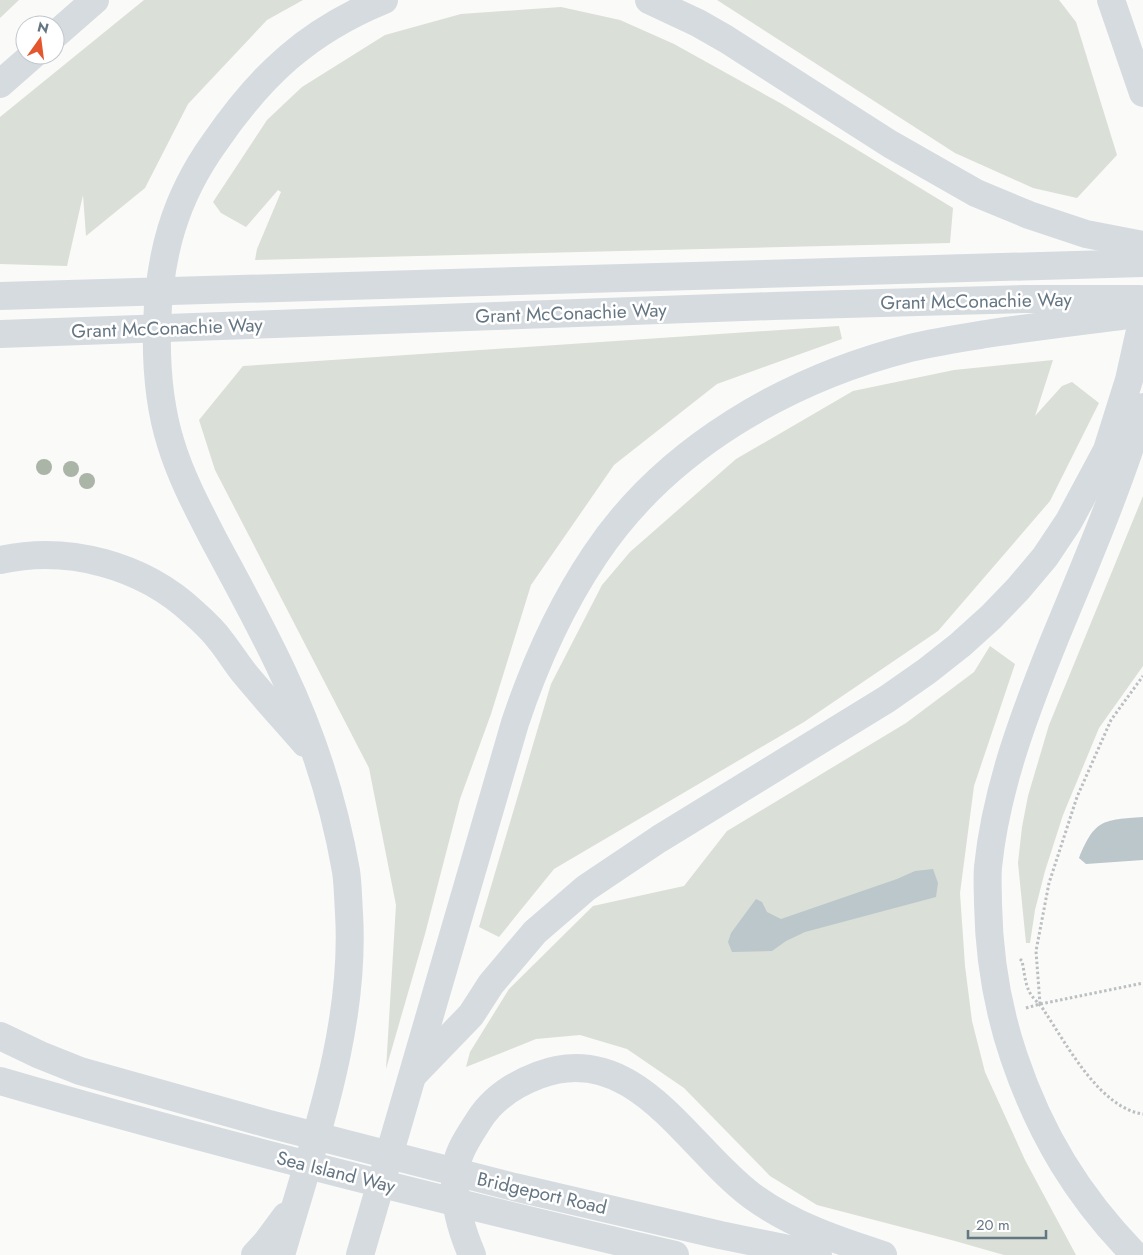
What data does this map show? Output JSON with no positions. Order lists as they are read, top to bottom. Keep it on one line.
{"streets":{"main road":["Grant McConachie Way","Sea Island Way","Bridgeport Road"]},"scale_bar":"20 m","north":"top"}
